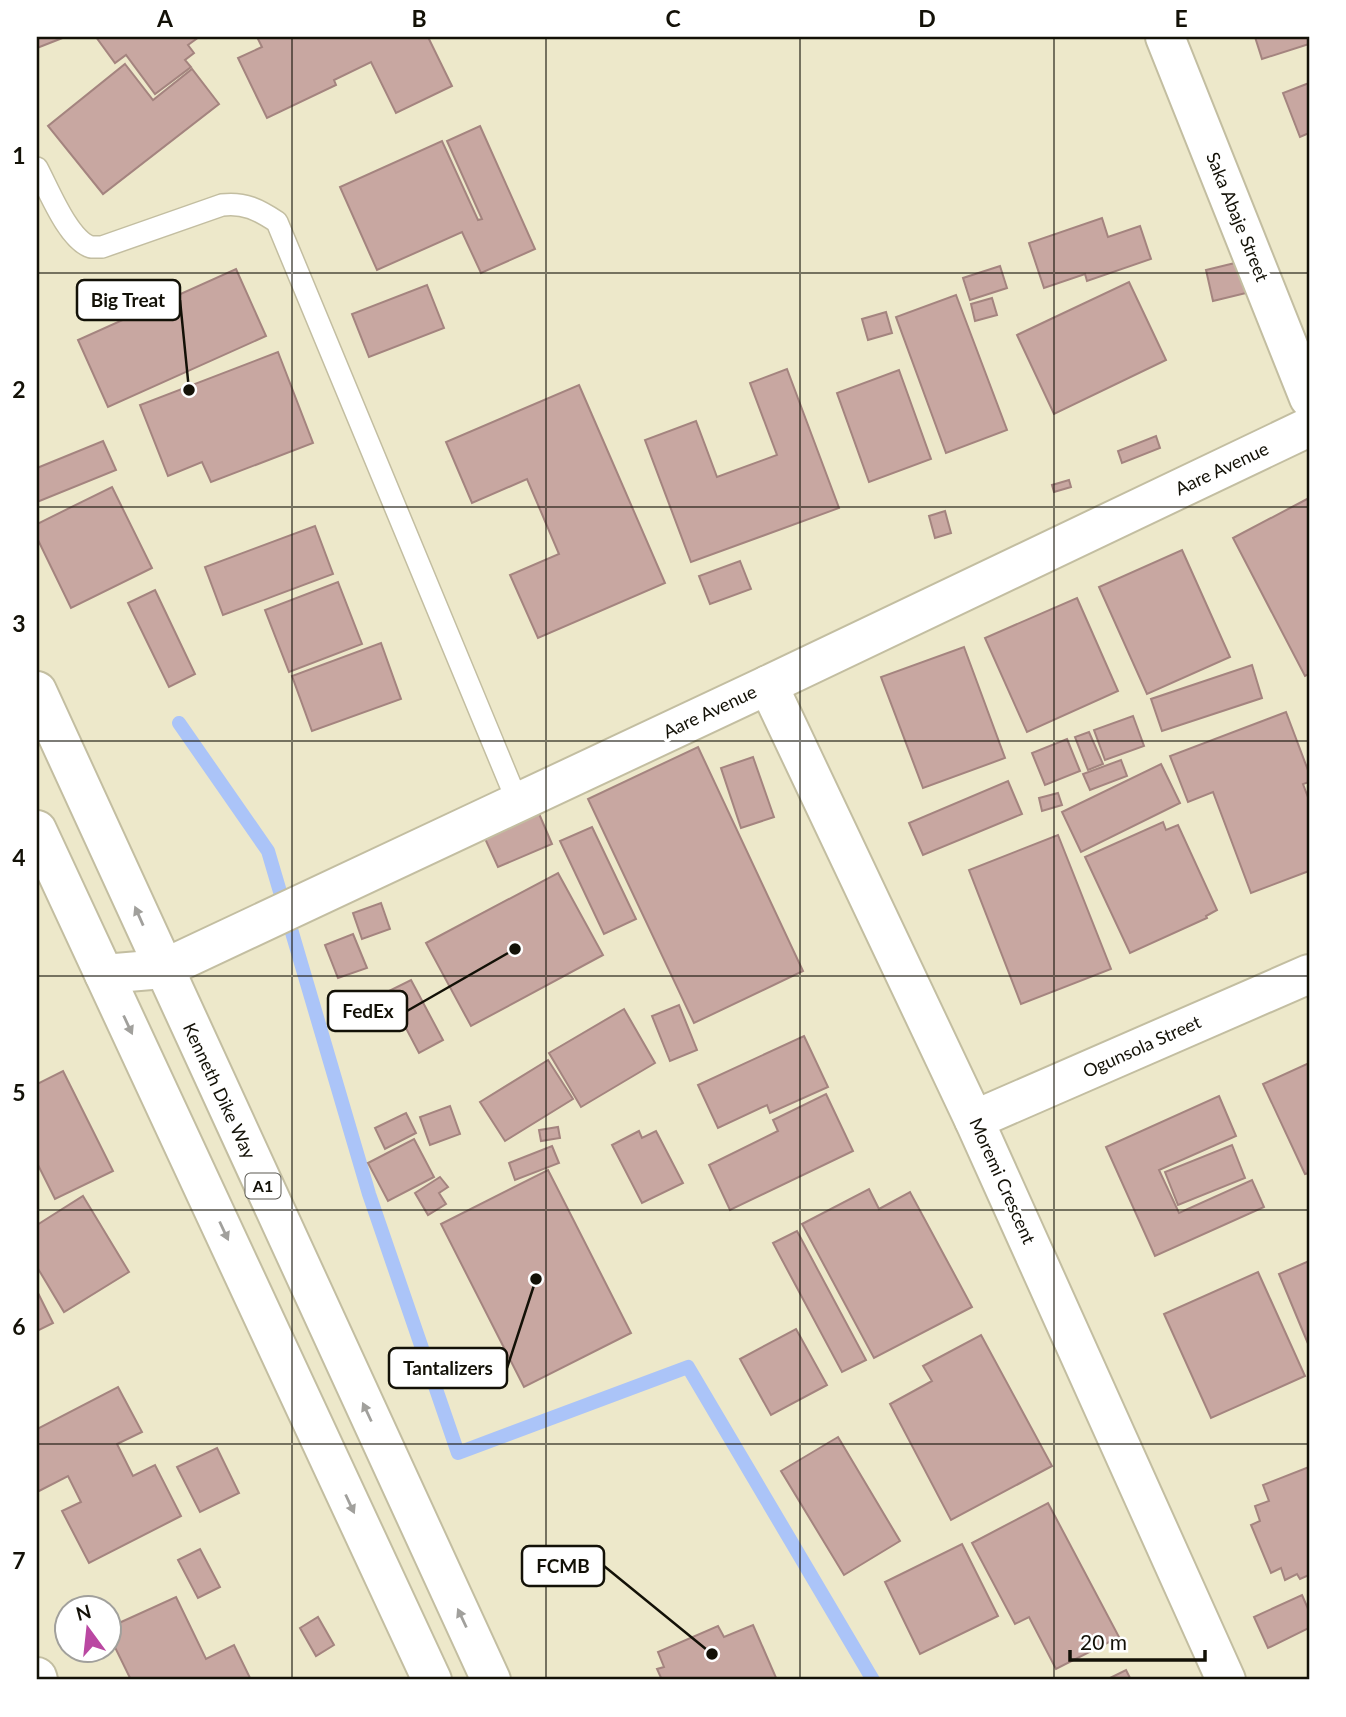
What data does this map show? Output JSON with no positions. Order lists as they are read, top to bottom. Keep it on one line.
{"streets":{"main road":["Saka Abaje Street","Aare Avenue","Ogunsola Street","Kenneth Dike Way","Moremi Crescent","A1"]},"crossings":[["Aare Avenue","Kenneth Dike Way"],["Aare Avenue","Moremi Crescent"],["Ogunsola Street","Moremi Crescent"]],"places":["Big Treat","FedEx","Tantalizers","FCMB"],"scale_bar":"20 m","north":"top","grid":{"columns":["A","B","C","D","E"],"rows":["1","2","3","4","5","6","7"]}}
